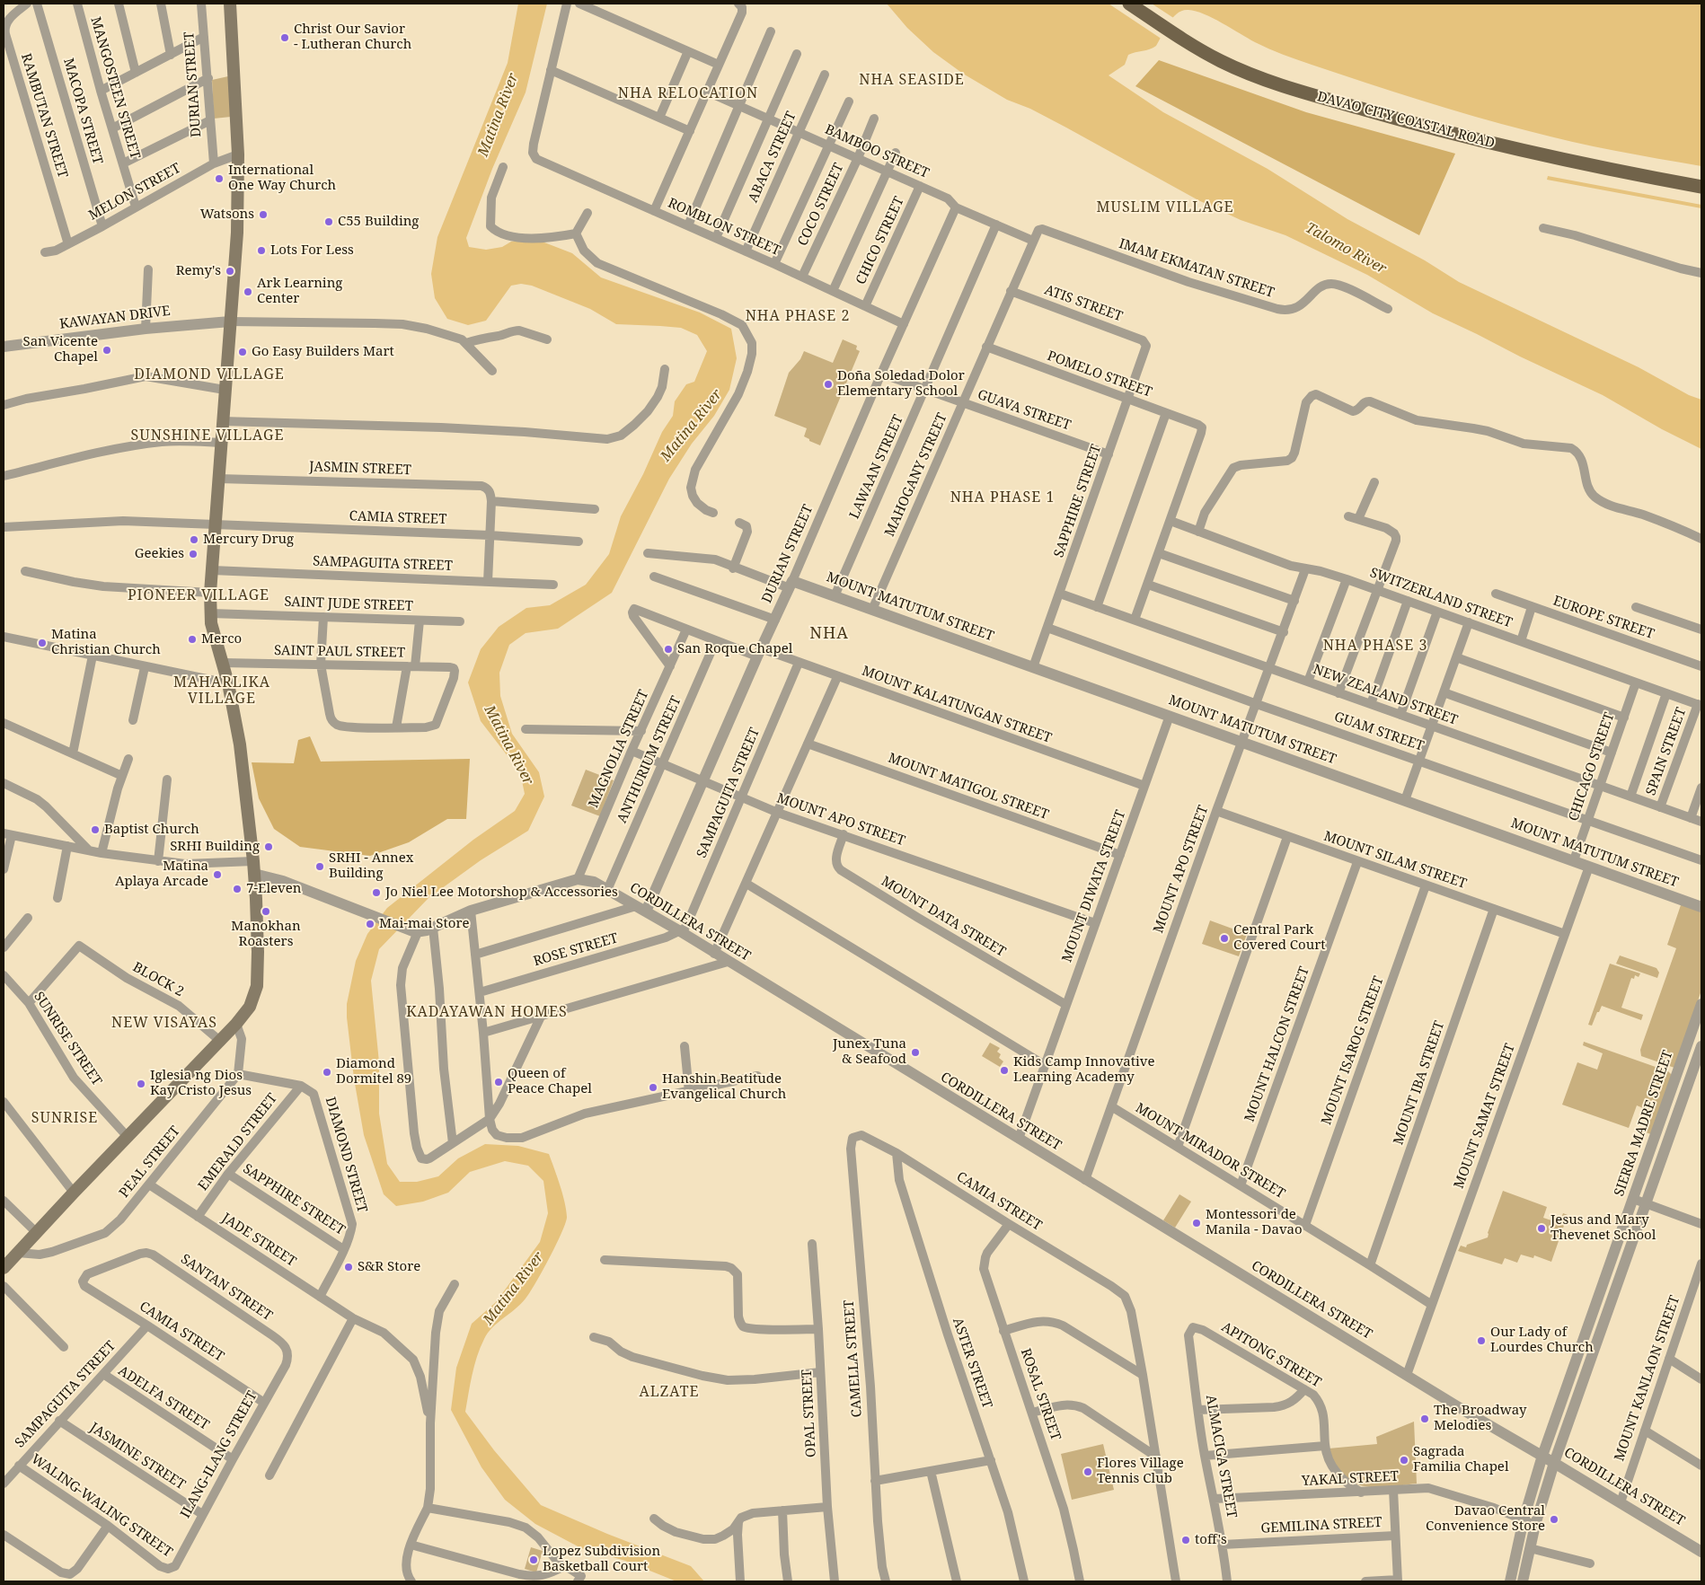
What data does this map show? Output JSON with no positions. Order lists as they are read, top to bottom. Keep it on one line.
{"streets":{"main road":["DAVAO CITY COASTAL ROAD"],"street":["DURIAN STREET","MANGOSTEEN STREET","MACOPA STREET","RAMBUTAN STREET","BAMBOO STREET","ABACA STREET","MELON STREET","COCO STREET","ROMBLON STREET","CHICO STREET","IMAM EKMATAN STREET","ATIS STREET","KAWAYAN DRIVE","POMELO STREET","GUAVA STREET","LAWAAN STREET","JASMIN STREET","MAHOGANY STREET","SAPPHIRE STREET","CAMIA STREET","SAMPAGUITA STREET","SWITZERLAND STREET","SAINT JUDE STREET","MOUNT MATUTUM STREET","EUROPE STREET","SAINT PAUL STREET","NEW ZEALAND STREET","MOUNT KALATUNGAN STREET","GUAM STREET","MAGNOLIA STREET","SPAIN STREET","ANTHURIUM STREET","CHICAGO STREET","MOUNT MATIGOL STREET","MOUNT APO STREET","MOUNT SILAM STREET","MOUNT DIWATA STREET","MOUNT DATA STREET","CORDILLERA STREET","ROSE STREET","BLOCK 2","SUNRISE STREET","MOUNT HALCON STREET","MOUNT ISAROG STREET","MOUNT IBA STREET","MOUNT SAMAT STREET","SIERRA MADRE STREET","EMERALD STREET","MOUNT MIRADOR STREET","DIAMOND STREET","PEAL STREET","JADE STREET","SANTAN STREET","APITONG STREET","CAMELLA STREET","ASTER STREET","MOUNT KANLAON STREET","ROSAL STREET","ADELFA STREET","OPAL STREET","ILANG-ILANG STREET","JASMINE STREET","ALMACIGA STREET","YAKAL STREET","WALING-WALING STREET","GEMILINA STREET"]},"crossings":[["DURIAN STREET","BAMBOO STREET"],["DURIAN STREET","MELON STREET"],["DURIAN STREET","ROMBLON STREET"],["DURIAN STREET","GUAVA STREET"],["DURIAN STREET","MOUNT MATUTUM STREET"],["DURIAN STREET","MOUNT KALATUNGAN STREET"],["DURIAN STREET","MOUNT APO STREET"],["DURIAN STREET","CORDILLERA STREET"],["MANGOSTEEN STREET","MELON STREET"],["MACOPA STREET","MELON STREET"],["RAMBUTAN STREET","MELON STREET"],["BAMBOO STREET","ABACA STREET"],["BAMBOO STREET","COCO STREET"],["BAMBOO STREET","CHICO STREET"],["BAMBOO STREET","LAWAAN STREET"],["BAMBOO STREET","MAHOGANY STREET"],["ABACA STREET","ROMBLON STREET"],["COCO STREET","ROMBLON STREET"],["ROMBLON STREET","CHICO STREET"],["IMAM EKMATAN STREET","MAHOGANY STREET"],["ATIS STREET","MAHOGANY STREET"],["ATIS STREET","SAPPHIRE STREET"],["POMELO STREET","MAHOGANY STREET"],["POMELO STREET","SAPPHIRE STREET"],["POMELO STREET","SWITZERLAND STREET"],["GUAVA STREET","LAWAAN STREET"],["GUAVA STREET","MAHOGANY STREET"],["GUAVA STREET","SAPPHIRE STREET"],["LAWAAN STREET","MOUNT MATUTUM STREET"],["MAHOGANY STREET","MOUNT MATUTUM STREET"],["SAPPHIRE STREET","MOUNT MATUTUM STREET"],["SAPPHIRE STREET","NEW ZEALAND STREET"],["SAPPHIRE STREET","GUAM STREET"],["SAPPHIRE STREET","EMERALD STREET"],["SAPPHIRE STREET","DIAMOND STREET"],["CAMIA STREET","SAMPAGUITA STREET"],["CAMIA STREET","SANTAN STREET"],["CAMIA STREET","CAMELLA STREET"],["CAMIA STREET","ASTER STREET"],["CAMIA STREET","ROSAL STREET"],["CAMIA STREET","ILANG-ILANG STREET"],["SAMPAGUITA STREET","MOUNT KALATUNGAN STREET"],["SAMPAGUITA STREET","MOUNT APO STREET"],["SAMPAGUITA STREET","CORDILLERA STREET"],["SAMPAGUITA STREET","ROSE STREET"],["SAMPAGUITA STREET","ADELFA STREET"],["SAMPAGUITA STREET","JASMINE STREET"],["SAMPAGUITA STREET","WALING-WALING STREET"],["SWITZERLAND STREET","SPAIN STREET"],["SWITZERLAND STREET","CHICAGO STREET"],["SWITZERLAND STREET","MOUNT APO STREET"],["MOUNT MATUTUM STREET","CHICAGO STREET"],["MOUNT MATUTUM STREET","MOUNT APO STREET"],["MOUNT MATUTUM STREET","MOUNT DIWATA STREET"],["MOUNT MATUTUM STREET","MOUNT SAMAT STREET"],["NEW ZEALAND STREET","SPAIN STREET"],["NEW ZEALAND STREET","CHICAGO STREET"],["NEW ZEALAND STREET","MOUNT APO STREET"],["MOUNT KALATUNGAN STREET","MAGNOLIA STREET"],["MOUNT KALATUNGAN STREET","ANTHURIUM STREET"],["MOUNT KALATUNGAN STREET","MOUNT DIWATA STREET"],["GUAM STREET","CHICAGO STREET"],["GUAM STREET","MOUNT APO STREET"],["MAGNOLIA STREET","MOUNT APO STREET"],["MAGNOLIA STREET","CORDILLERA STREET"],["ANTHURIUM STREET","MOUNT APO STREET"],["ANTHURIUM STREET","CORDILLERA STREET"],["MOUNT MATIGOL STREET","MOUNT DIWATA STREET"],["MOUNT APO STREET","MOUNT SILAM STREET"],["MOUNT APO STREET","MOUNT DIWATA STREET"],["MOUNT APO STREET","MOUNT DATA STREET"],["MOUNT APO STREET","CORDILLERA STREET"],["MOUNT APO STREET","MOUNT MIRADOR STREET"],["MOUNT SILAM STREET","MOUNT HALCON STREET"],["MOUNT SILAM STREET","MOUNT ISAROG STREET"],["MOUNT SILAM STREET","MOUNT IBA STREET"],["MOUNT SILAM STREET","MOUNT SAMAT STREET"],["MOUNT DIWATA STREET","MOUNT DATA STREET"],["MOUNT DIWATA STREET","CORDILLERA STREET"],["CORDILLERA STREET","ROSE STREET"],["CORDILLERA STREET","MOUNT SAMAT STREET"],["CORDILLERA STREET","SIERRA MADRE STREET"],["CORDILLERA STREET","MOUNT KANLAON STREET"],["BLOCK 2","SUNRISE STREET"],["MOUNT HALCON STREET","MOUNT MIRADOR STREET"],["MOUNT ISAROG STREET","MOUNT MIRADOR STREET"],["MOUNT IBA STREET","MOUNT MIRADOR STREET"],["MOUNT SAMAT STREET","MOUNT MIRADOR STREET"],["SIERRA MADRE STREET","YAKAL STREET"],["EMERALD STREET","DIAMOND STREET"],["EMERALD STREET","JADE STREET"],["DIAMOND STREET","JADE STREET"],["PEAL STREET","JADE STREET"],["SANTAN STREET","ILANG-ILANG STREET"],["APITONG STREET","ALMACIGA STREET"],["APITONG STREET","YAKAL STREET"],["ADELFA STREET","ILANG-ILANG STREET"],["ILANG-ILANG STREET","JASMINE STREET"],["ILANG-ILANG STREET","WALING-WALING STREET"],["ALMACIGA STREET","YAKAL STREET"],["ALMACIGA STREET","GEMILINA STREET"]],"districts":["NHA SEASIDE","NHA RELOCATION","MUSLIM VILLAGE","NHA PHASE 2","DIAMOND VILLAGE","SUNSHINE VILLAGE","NHA PHASE 1","PIONEER VILLAGE","NHA","NHA PHASE 3","MAHARLIKA VILLAGE","KADAYAWAN HOMES","NEW VISAYAS","SUNRISE","ALZATE"],"water":["Matina River","Talomo River"],"places":["Christ Our Savior - Lutheran Church","International One Way Church","Watsons","C55 Building","Lots For Less","Remy's","Ark Learning Center","San Vicente Chapel","Go Easy Builders Mart","Doña Soledad Dolor Elementary School","Mercury Drug","Geekies","Merco","Matina Christian Church","San Roque Chapel","Baptist Church","SRHI Building","SRHI - Annex Building","Matina Aplaya Arcade","7-Eleven","Jo Niel Lee Motorshop & Accessories","Manokhan Roasters","Mai-mai Store","Central Park Covered Court","Junex Tuna & Seafood","Kids Camp Innovative Learning Academy","Diamond Dormitel 89","Queen of Peace Chapel","Iglesia ng Dios Kay Cristo Jesus","Hanshin Beatitude Evangelical Church","Montessori de Manila - Davao","Jesus and Mary Thevenet School","S&R Store","Our Lady of Lourdes Church","The Broadway Melodies","Sagrada Familia Chapel","Flores Village Tennis Club","Davao Central Convenience Store","toff's","Lopez Subdivision Basketball Court"]}
